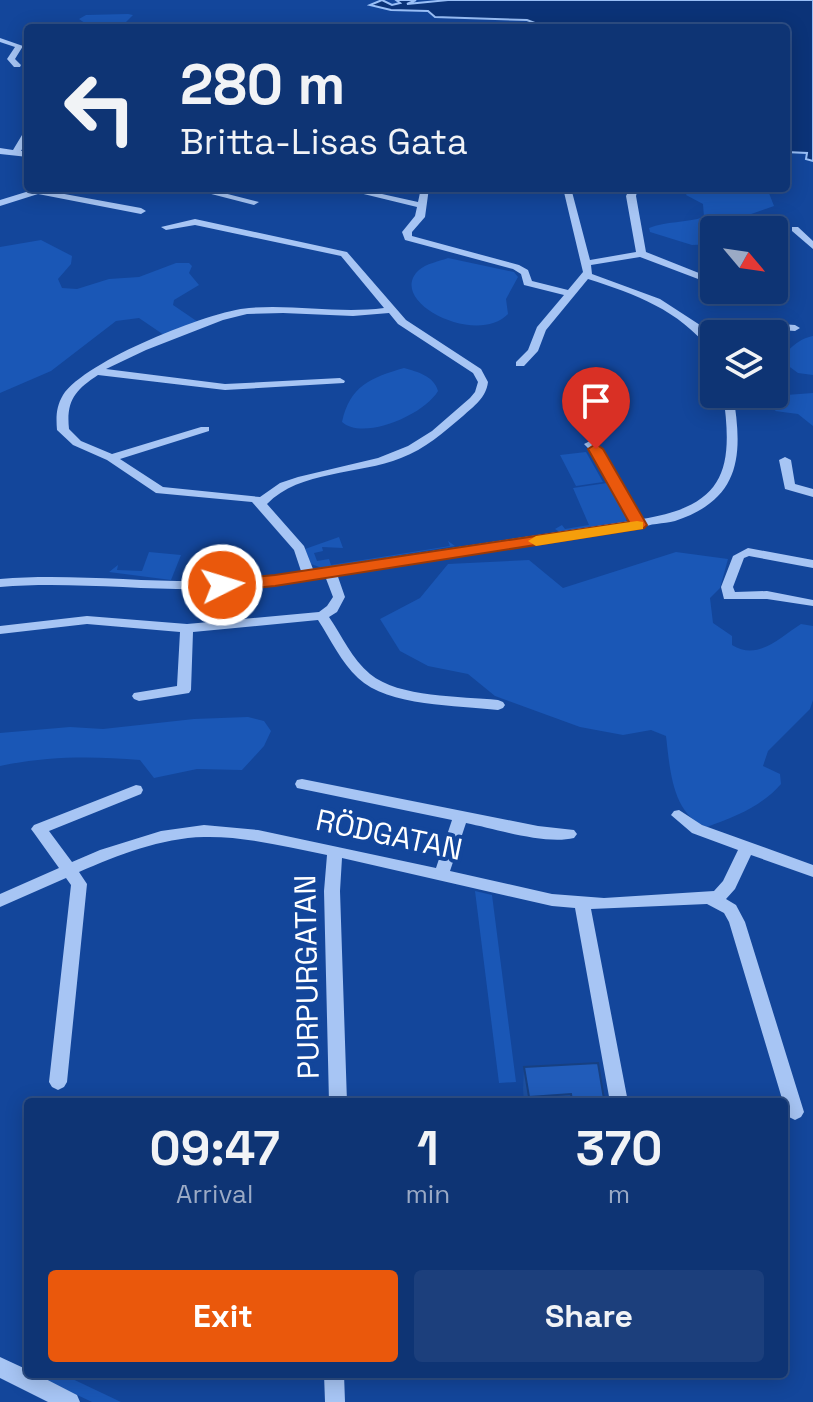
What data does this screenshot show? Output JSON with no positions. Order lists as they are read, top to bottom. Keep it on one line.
{"streets":{"street":["RÖDGATAN","PURPURGATAN"]},"crossings":[["RÖDGATAN","PURPURGATAN"]],"north":"bottom right","page":{"turn":["280 m","Britta-Lisas Gata"],"eta":["09:47","Arrival","1","min","370","m"],"buttons":["Exit","Share"]}}
